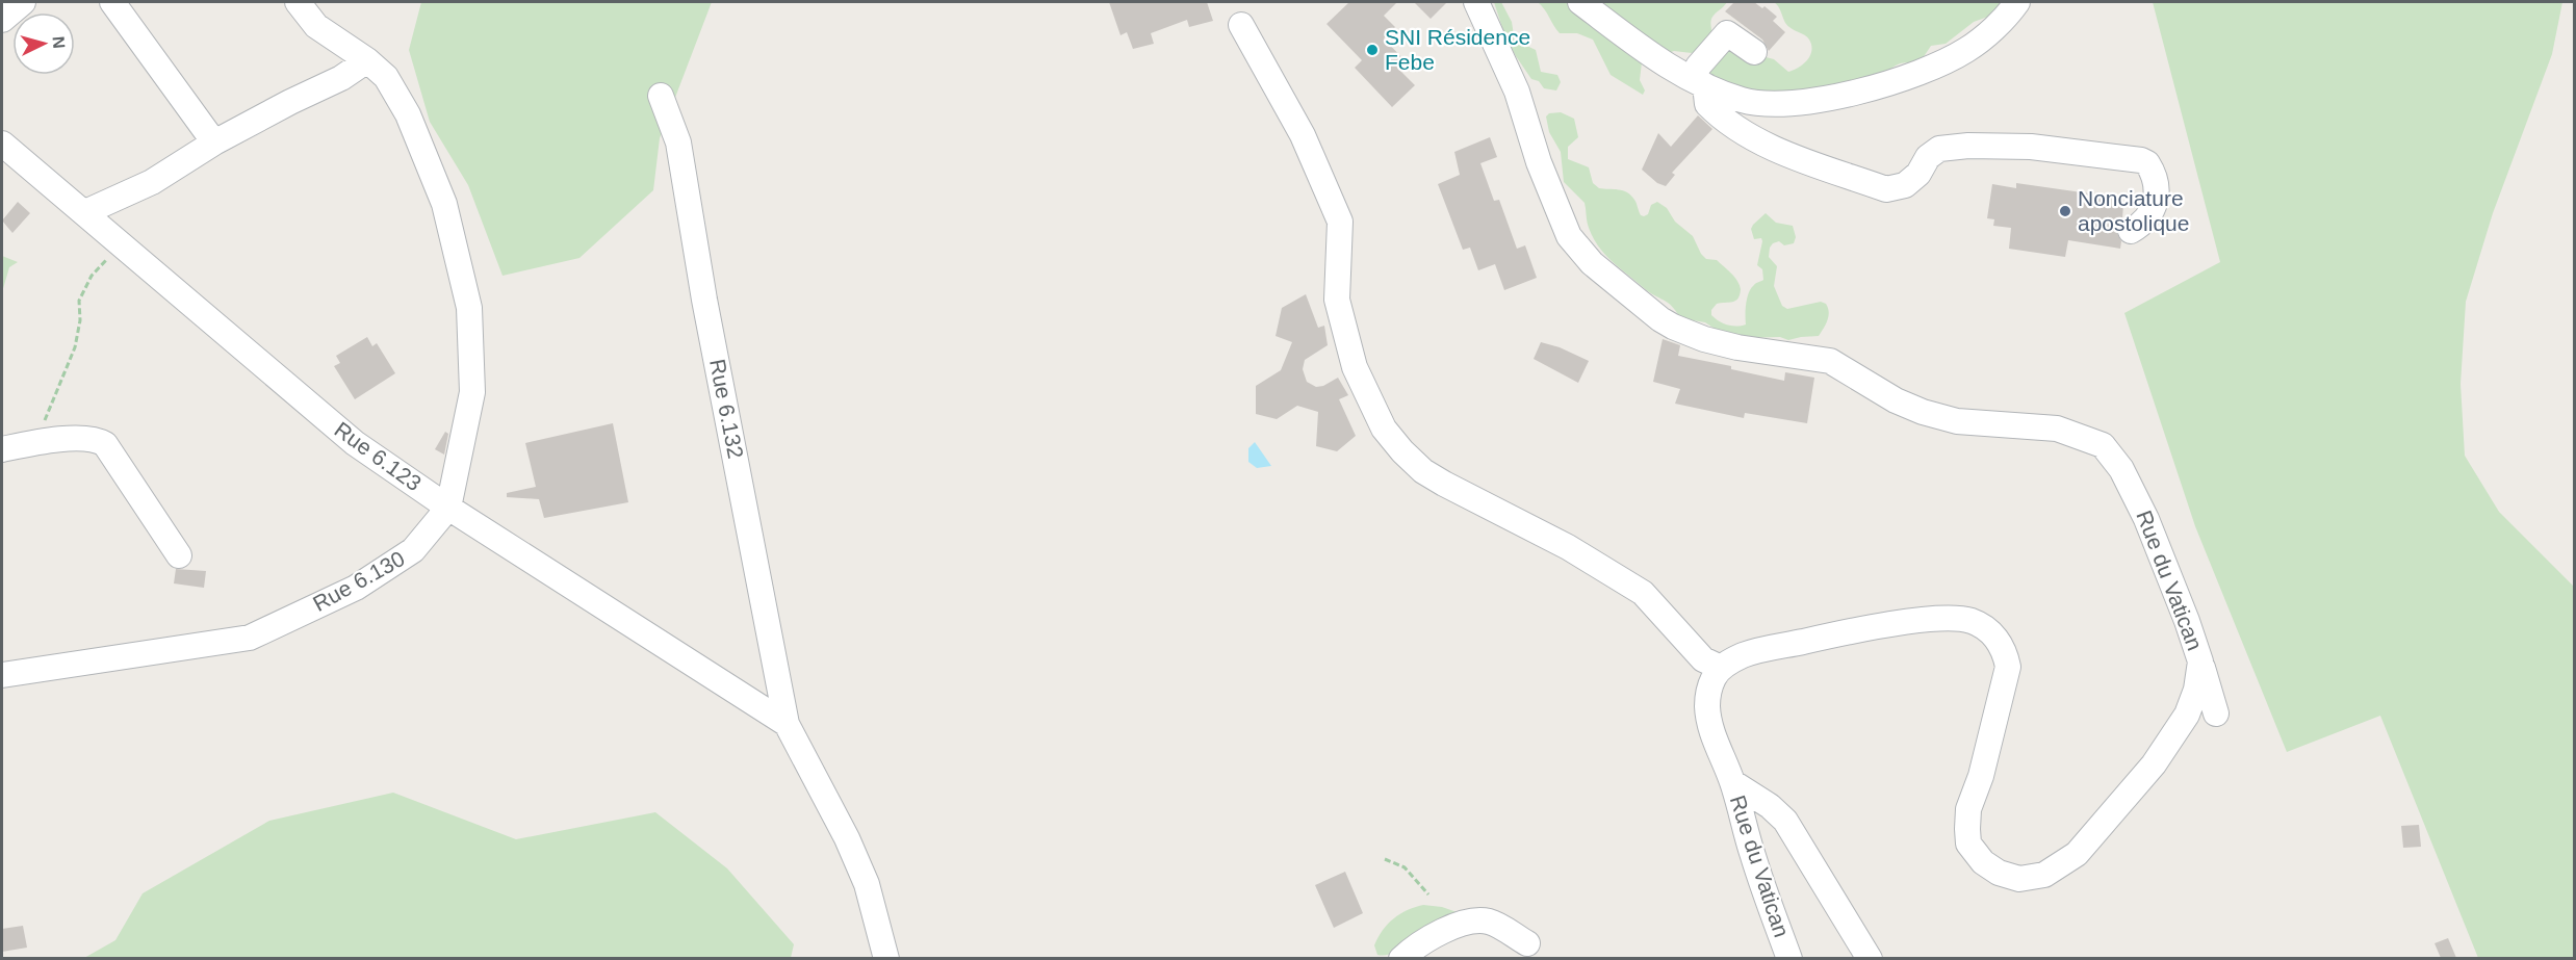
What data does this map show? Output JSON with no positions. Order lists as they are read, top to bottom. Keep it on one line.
{"streets":{"street":["Rue 6.132","Rue 6.123","Rue du Vatican","Rue 6.130"]},"crossings":[["Rue 6.132","Rue 6.123"],["Rue 6.123","Rue 6.130"]],"places":["SNI Résidence Febe","Nonciature apostolique"],"north":"right"}
